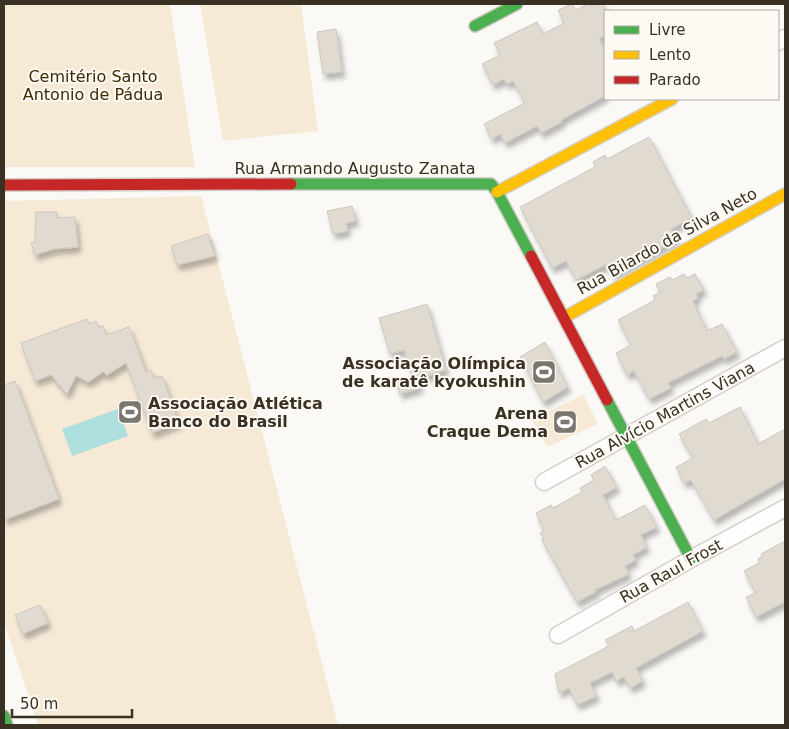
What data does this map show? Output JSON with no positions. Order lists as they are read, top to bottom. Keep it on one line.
{"streets":{"street":["Rua Armando Augusto Zanata","Rua Bilardo da Silva Neto","Rua Alvício Martins Viana","Rua Raul Frost"]},"parks":["Cemitério Santo Antonio de Pádua"],"places":{"sports":["Associação Olímpica de karatê kyokushin","Associação Atlética Banco do Brasil","Arena Craque Dema"]},"legend":["Livre","Lento","Parado"],"scale_bar":"50 m"}
